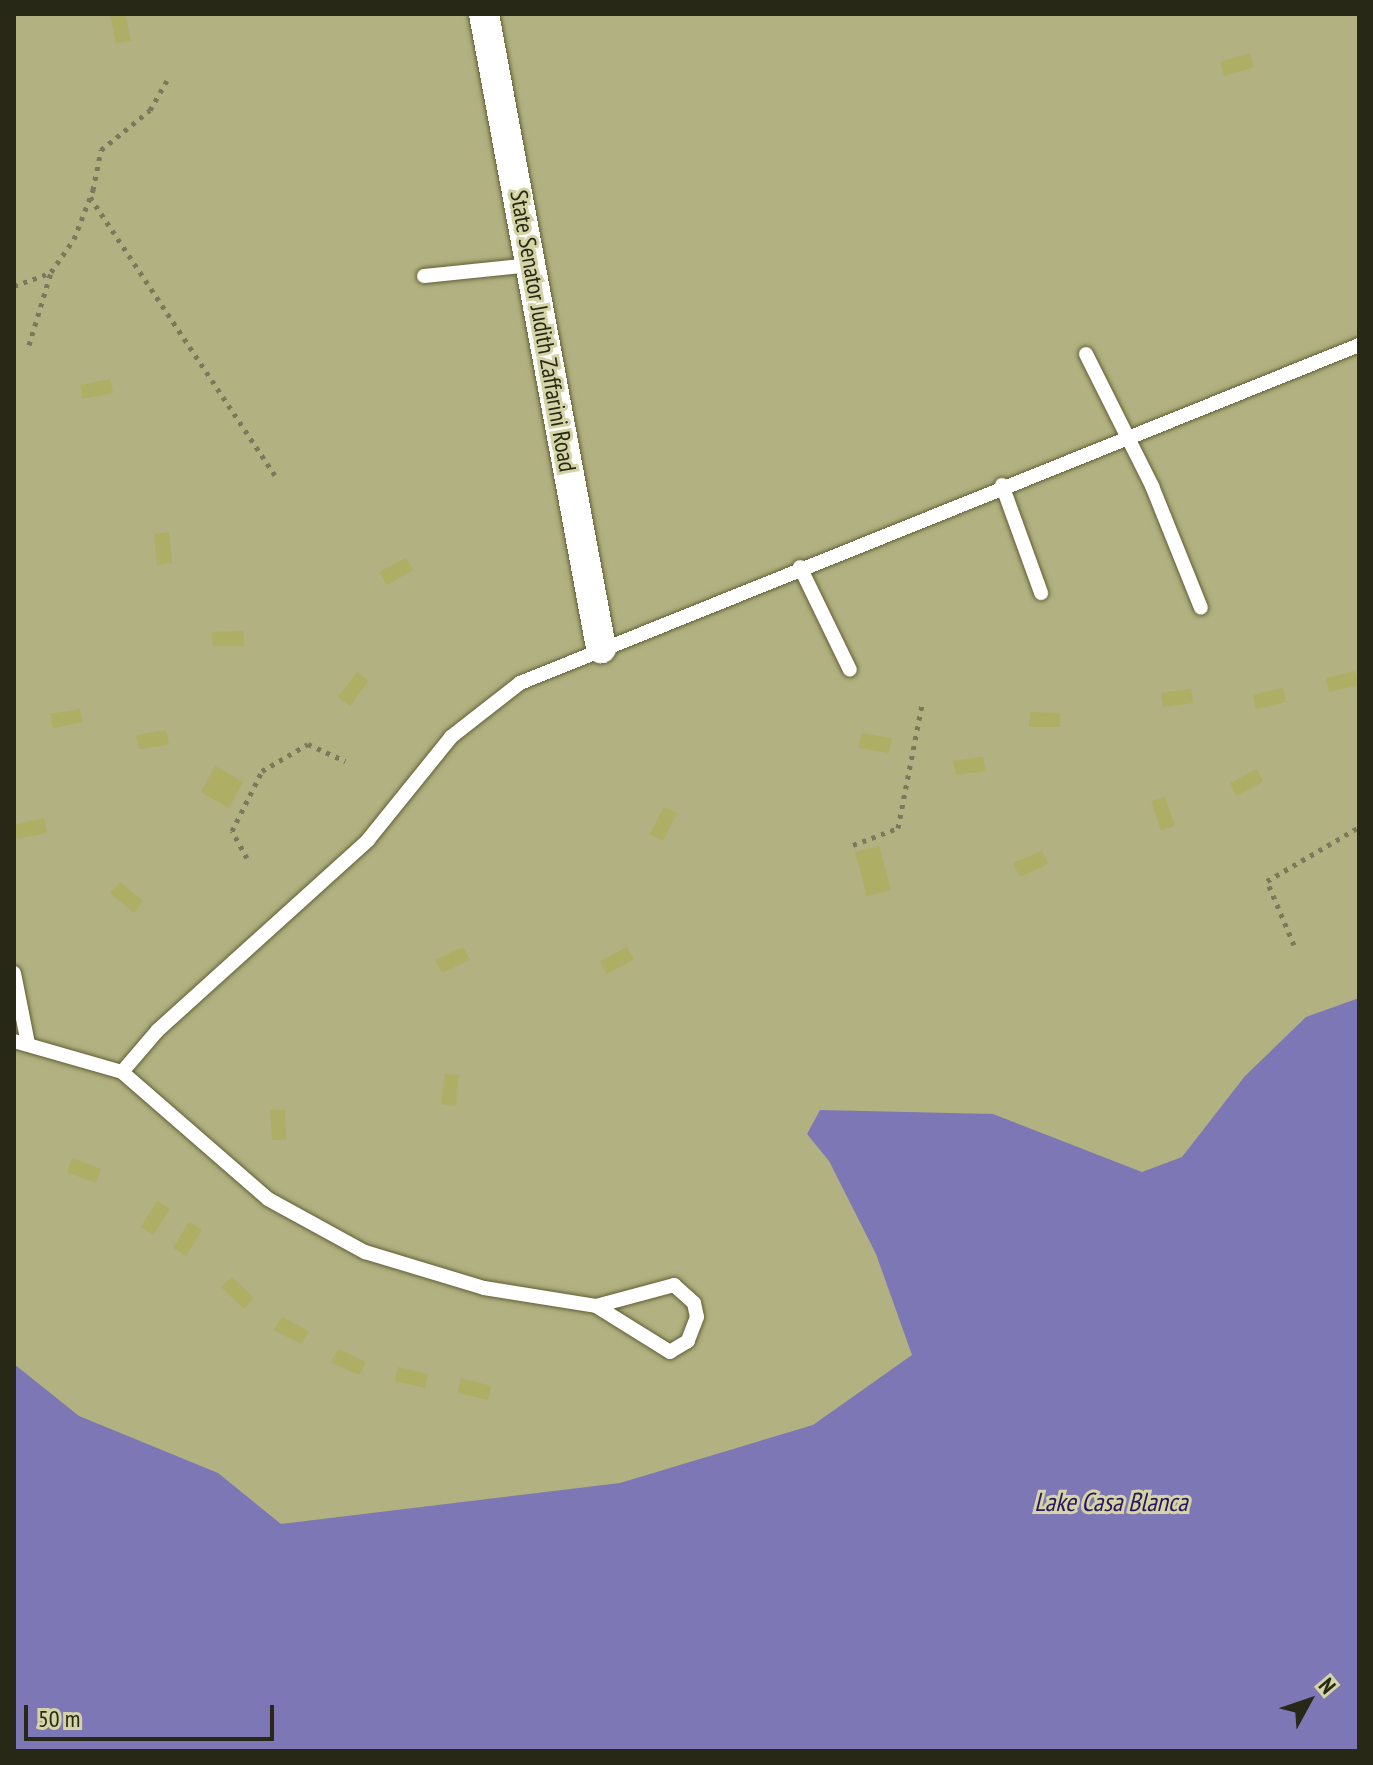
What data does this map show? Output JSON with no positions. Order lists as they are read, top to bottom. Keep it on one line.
{"streets":{"street":["State Senator Judith Zaffarini Road"]},"water":["Lake Casa Blanca"],"scale_bar":"50 m","north":"top right"}
